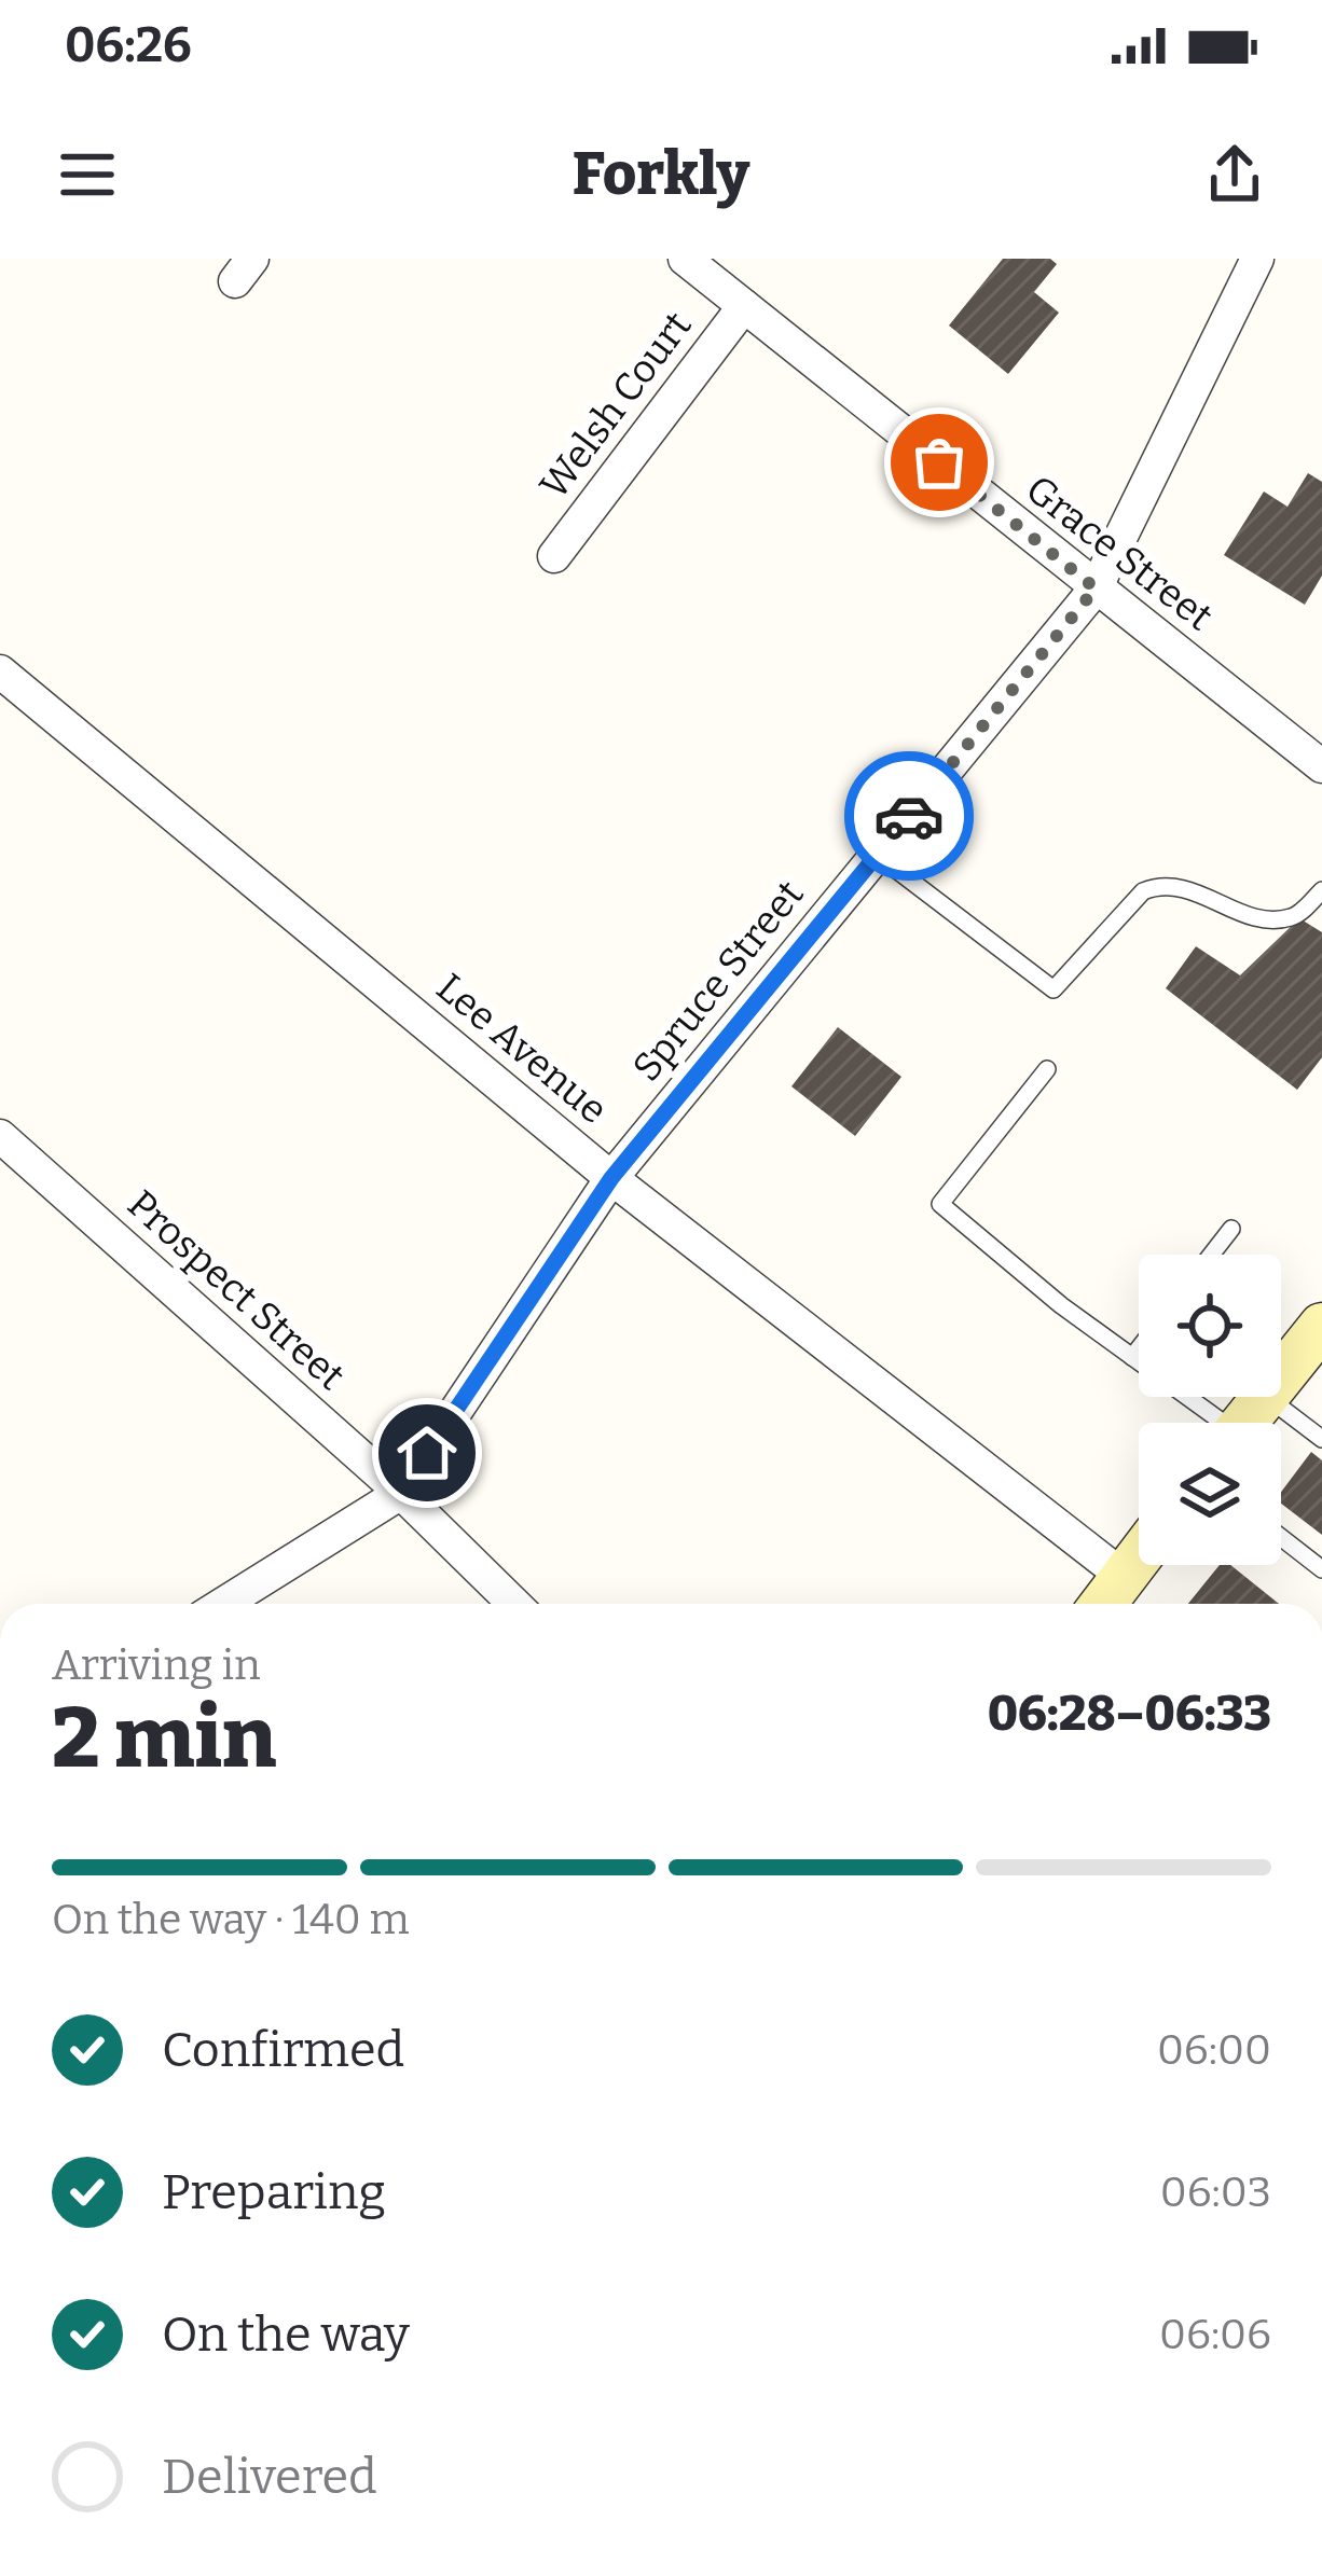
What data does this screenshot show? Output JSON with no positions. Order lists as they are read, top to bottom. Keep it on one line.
{"streets":{"street":["Welsh Court","Grace Street","Spruce Street","Lee Avenue","Prospect Street"]},"crossings":[["Welsh Court","Grace Street"],["Grace Street","Spruce Street"],["Spruce Street","Lee Avenue"],["Spruce Street","Prospect Street"]],"page":{"status":"06:26","header":"Forkly","heading":["2 min","Arriving in","06:28–06:33"],"bar":"On the way · 140 m","list":[["Confirmed","06:00"],["Preparing","06:03"],["On the way","06:06"],"Delivered"]}}
